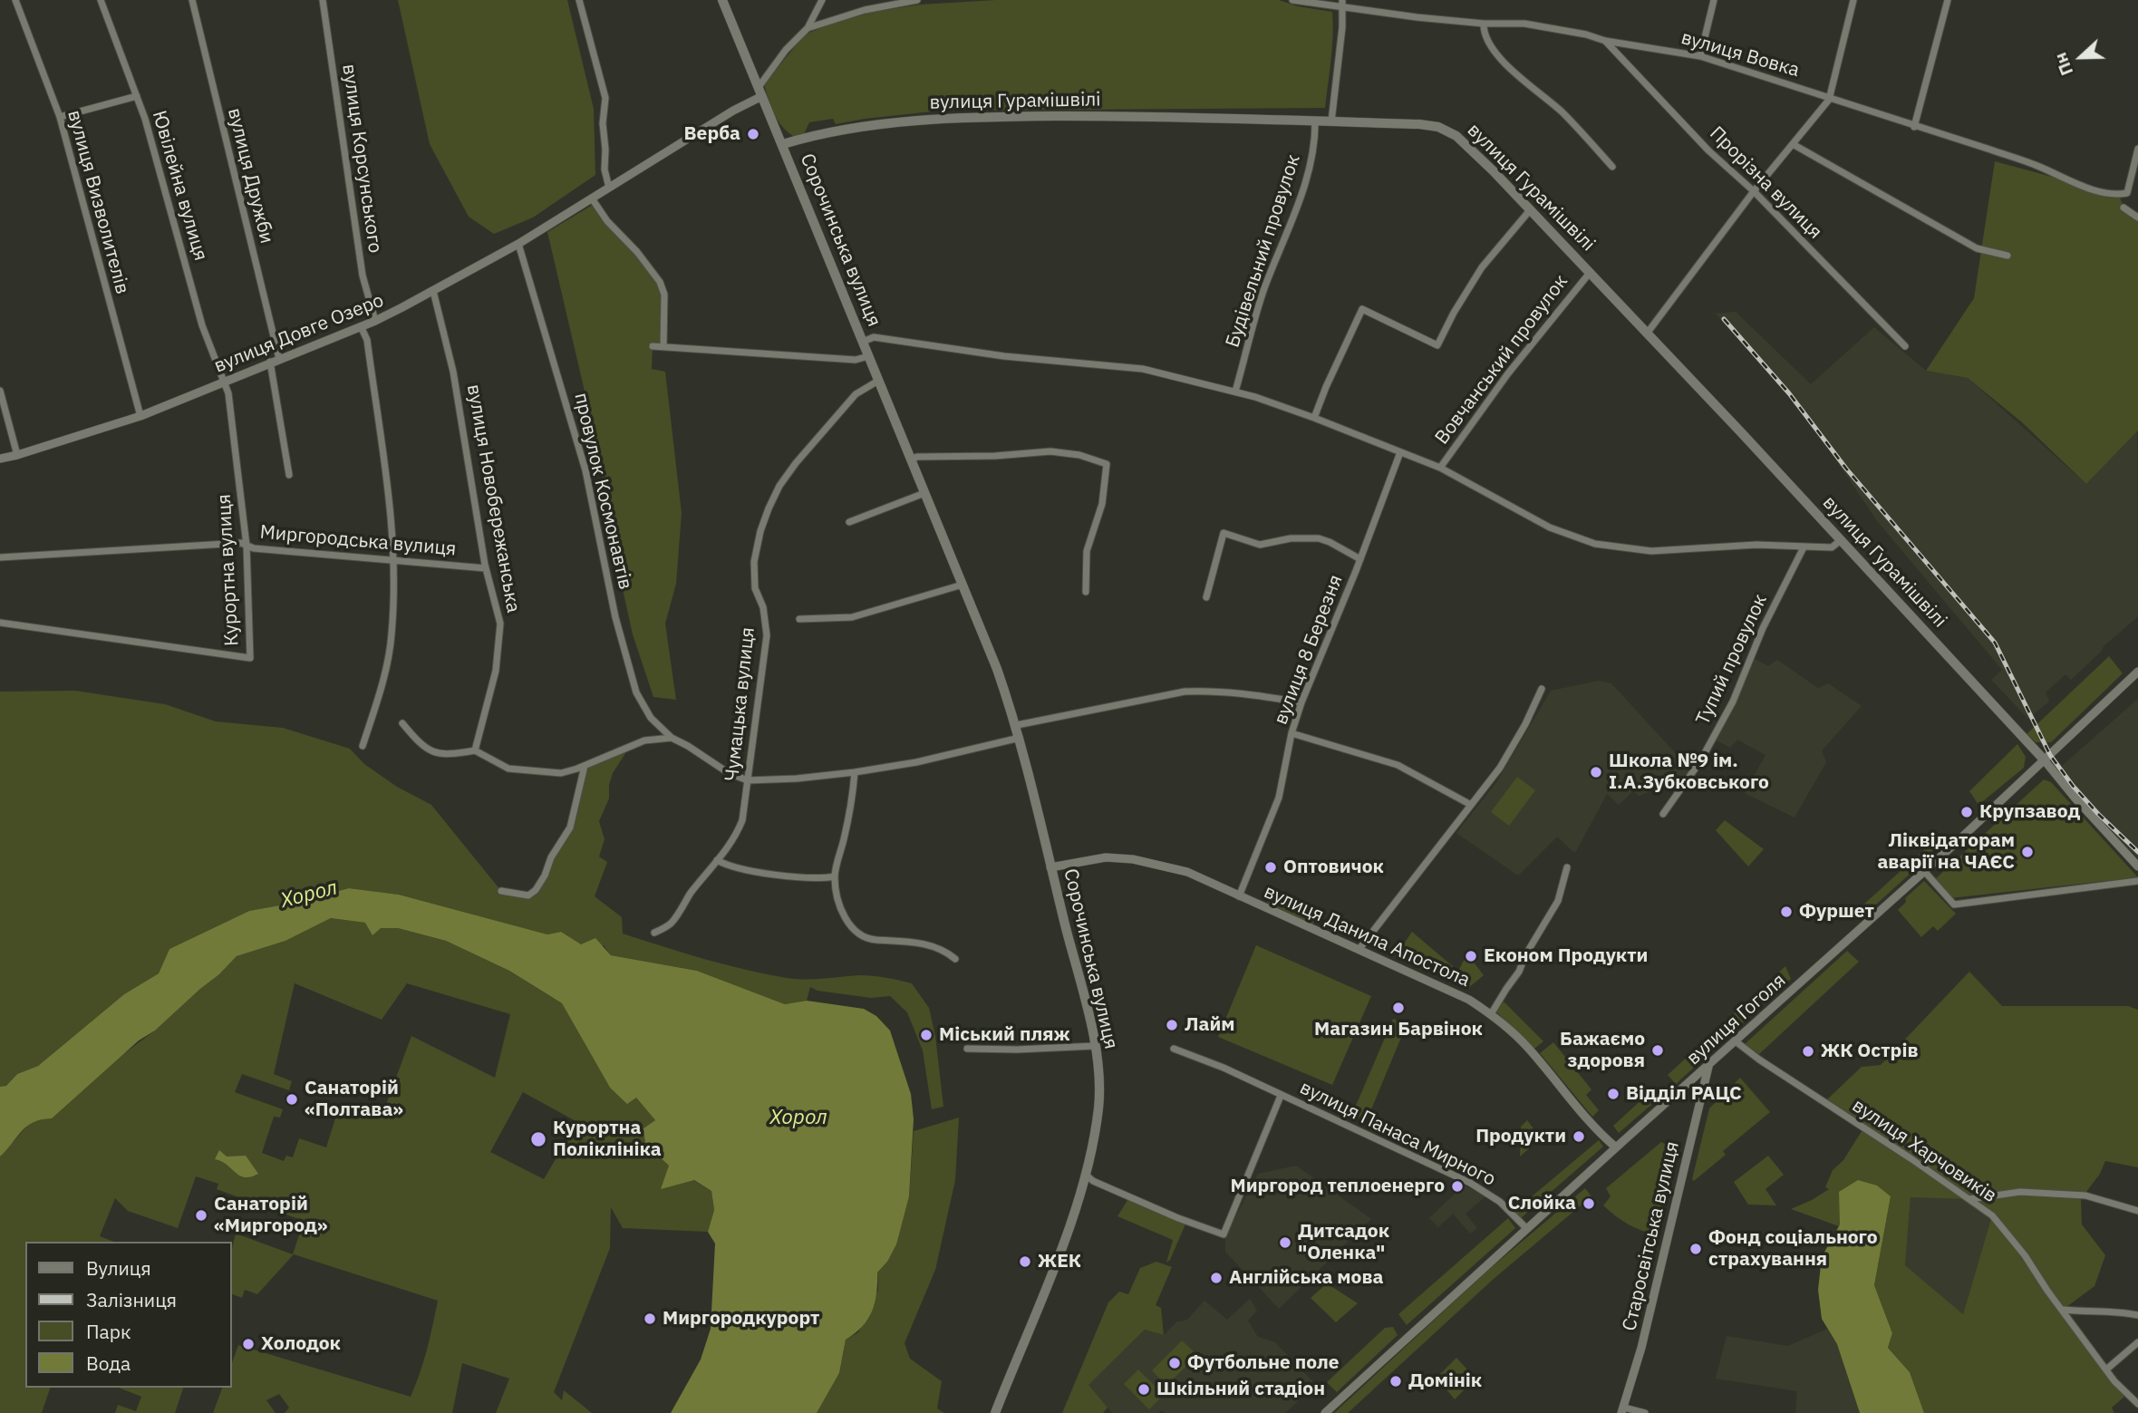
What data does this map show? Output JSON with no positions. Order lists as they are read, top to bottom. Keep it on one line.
{"streets":{"main road":["вулиця Гурамішвілі","Сорочинська вулиця"],"street":["вулиця Вовка","вулиця Корсунського","вулиця Дружби","Прорізна вулиця","Ювілейна вулиця","вулиця Визволителів","Будівельний провулок","вулиця Довге Озеро","Вовчанський провулок","провулок Космонавтів","вулиця Новобережанська","Миргородська вулиця","Курортна вулиця","вулиця 8 Березня","Тупий провулок","Чумацька вулиця","вулиця Данила Апостола","вулиця Гоголя","вулиця Панаса Мирного","вулиця Харчовиків","Старосвітська вулиця"]},"crossings":[["вулиця Вовка","Прорізна вулиця"],["вулиця Гурамішвілі","Сорочинська вулиця"],["вулиця Гурамішвілі","Будівельний провулок"],["вулиця Гурамішвілі","Вовчанський провулок"],["вулиця Гурамішвілі","вулиця Гоголя"],["вулиця Корсунського","вулиця Довге Озеро"],["вулиця Дружби","вулиця Довге Озеро"],["Ювілейна вулиця","вулиця Довге Озеро"],["Ювілейна вулиця","Курортна вулиця"],["вулиця Визволителів","вулиця Довге Озеро"],["Сорочинська вулиця","вулиця Довге Озеро"],["Сорочинська вулиця","Чумацька вулиця"],["Сорочинська вулиця","вулиця Данила Апостола"],["Сорочинська вулиця","вулиця Панаса Мирного"],["вулиця Довге Озеро","провулок Космонавтів"],["вулиця Довге Озеро","вулиця Новобережанська"],["вулиця Довге Озеро","Курортна вулиця"],["провулок Космонавтів","Чумацька вулиця"],["вулиця Новобережанська","Миргородська вулиця"],["Миргородська вулиця","Курортна вулиця"],["вулиця 8 Березня","вулиця Данила Апостола"],["вулиця Данила Апостола","вулиця Гоголя"],["вулиця Гоголя","вулиця Панаса Мирного"],["вулиця Гоголя","вулиця Харчовиків"],["вулиця Гоголя","Старосвітська вулиця"]],"water":["Хорол"],"places":["Верба","Школа №9 ім. І.А.Зубковського","Крупзавод","Ліквідаторам аварії на ЧАЄС","Оптовичок","Фуршет","Економ Продукти","Магазин Барвінок","Лайм","Міський пляж","Бажаємо здоровя","ЖК Острів","Відділ РАЦС","Санаторій «Полтава»","Продукти","Курортна Поліклініка","Миргород теплоенерго","Слойка","Санаторій «Миргород»","Дитсадок \"Оленка\"","Фонд соціального страхування","ЖЕК","Англійська мова","Миргородкурорт","Холодок","Футбольне поле","Домінік","Шкільний стадіон"],"legend":["Вулиця","Залізниця","Парк","Вода"],"north":"left"}
